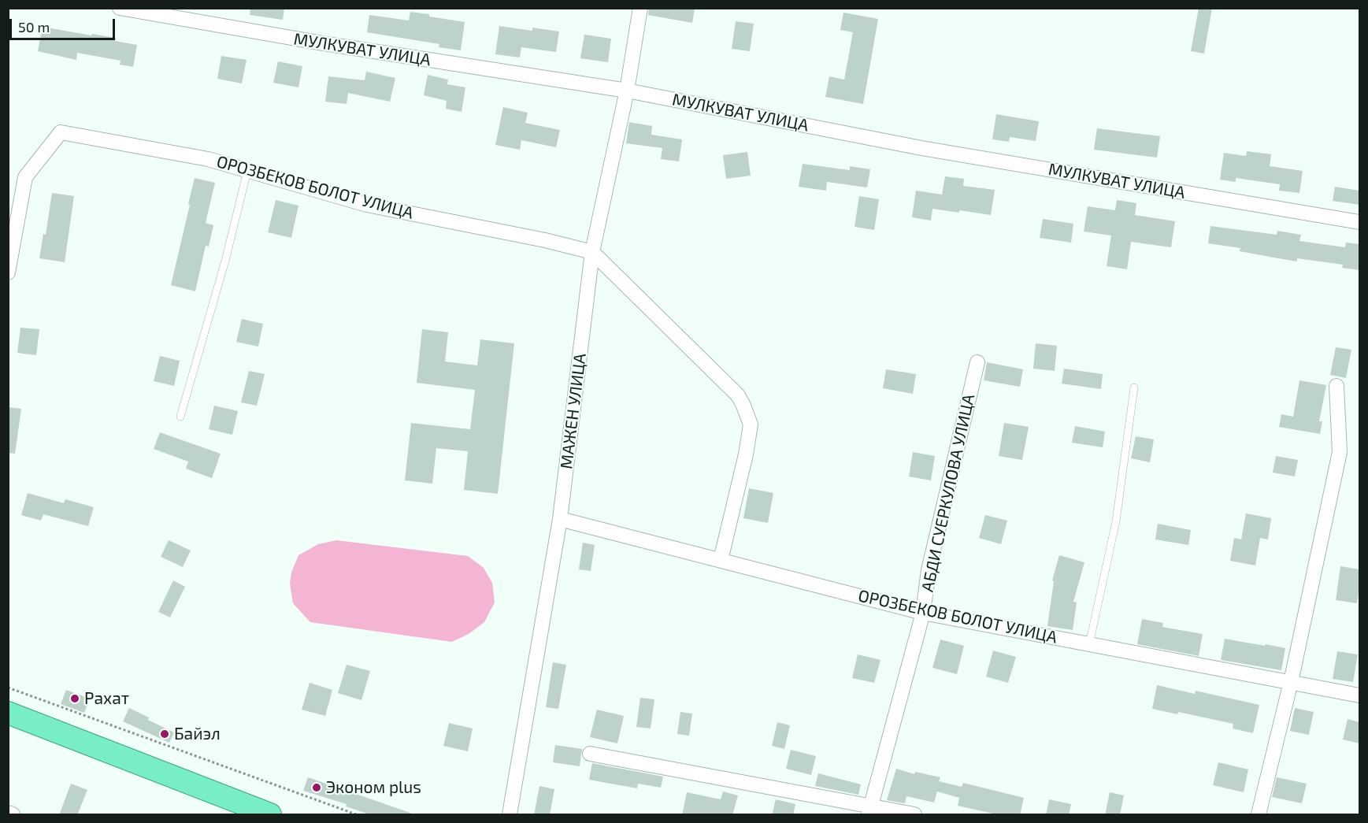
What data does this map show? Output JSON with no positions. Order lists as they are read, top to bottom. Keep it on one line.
{"streets":{"street":["МУЛКУВАТ УЛИЦА","ОРОЗБЕКОВ БОЛОТ УЛИЦА","МАЖЕН УЛИЦА","АБДИ СУЕРКУЛОВА УЛИЦА"]},"crossings":[["МУЛКУВАТ УЛИЦА","МАЖЕН УЛИЦА"],["ОРОЗБЕКОВ БОЛОТ УЛИЦА","МАЖЕН УЛИЦА"],["ОРОЗБЕКОВ БОЛОТ УЛИЦА","АБДИ СУЕРКУЛОВА УЛИЦА"]],"places":["Рахат","Байэл","Эконом plus"],"scale_bar":"50 m"}
